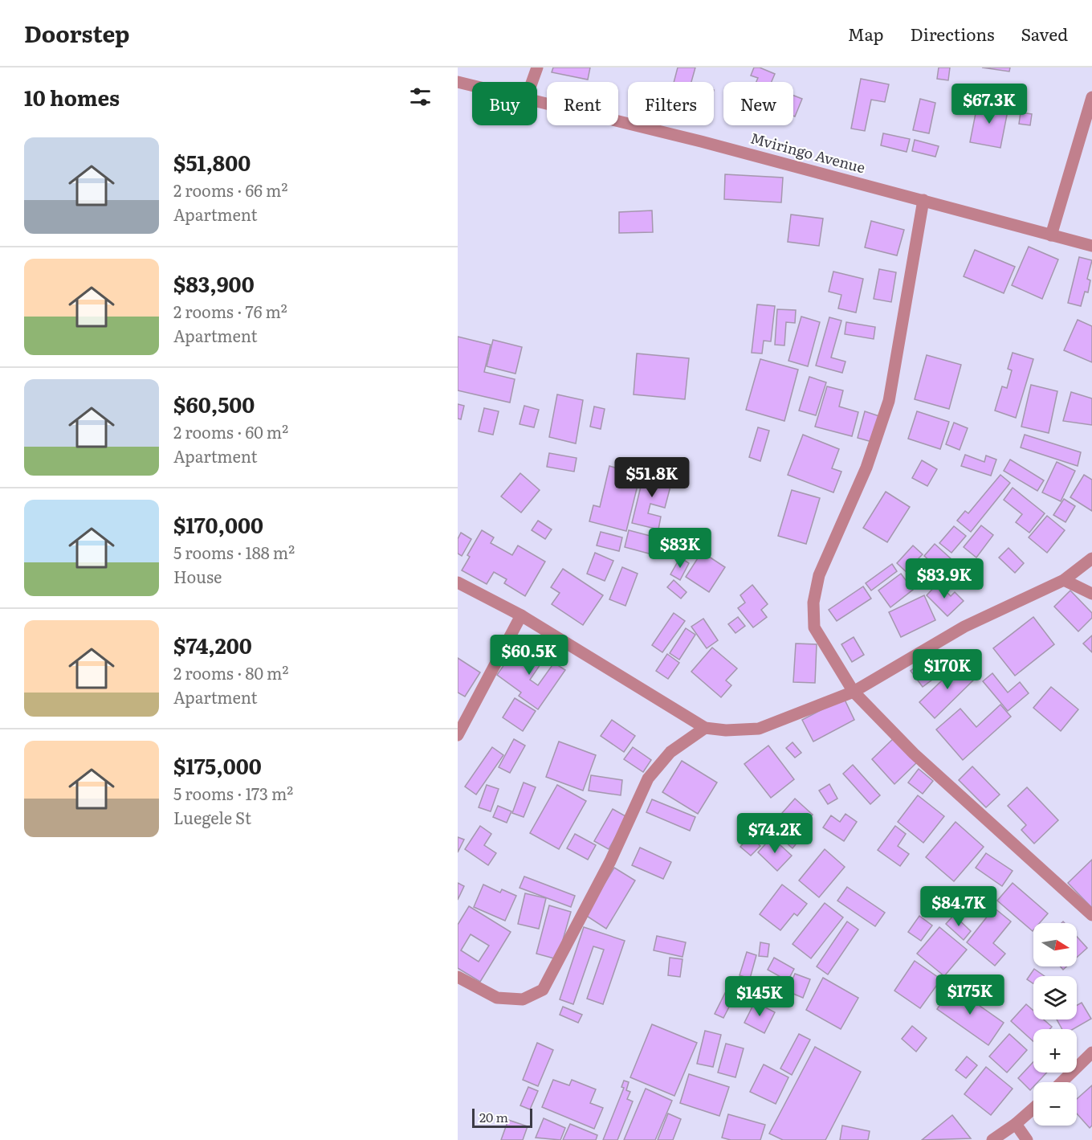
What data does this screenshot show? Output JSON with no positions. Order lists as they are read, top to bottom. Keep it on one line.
{"streets":{"street":["Mviringo Avenue"]},"scale_bar":"20 m","north":"right","page":{"header":"Doorstep","nav":["Map","Directions","Saved"],"heading":"10 homes","chip":["Buy","Rent","Filters","New"],"price":["$67.3K","$51.8K","$83K","$83.9K","$60.5K","$170K","$74.2K","$84.7K","$175K","$145K"],"list":[{"name":"$51,800","note":"2 rooms · 66 m² · Apartment"},{"name":"$83,900","note":"2 rooms · 76 m² · Apartment"},{"name":"$60,500","note":"2 rooms · 60 m² · Apartment"},{"name":"$170,000","note":"5 rooms · 188 m² · House"},{"name":"$74,200","note":"2 rooms · 80 m² · Apartment"},{"name":"$175,000","note":"5 rooms · 173 m² · Luegele St"}],"map_buttons":["+","−"],"scale":"20 m"}}
